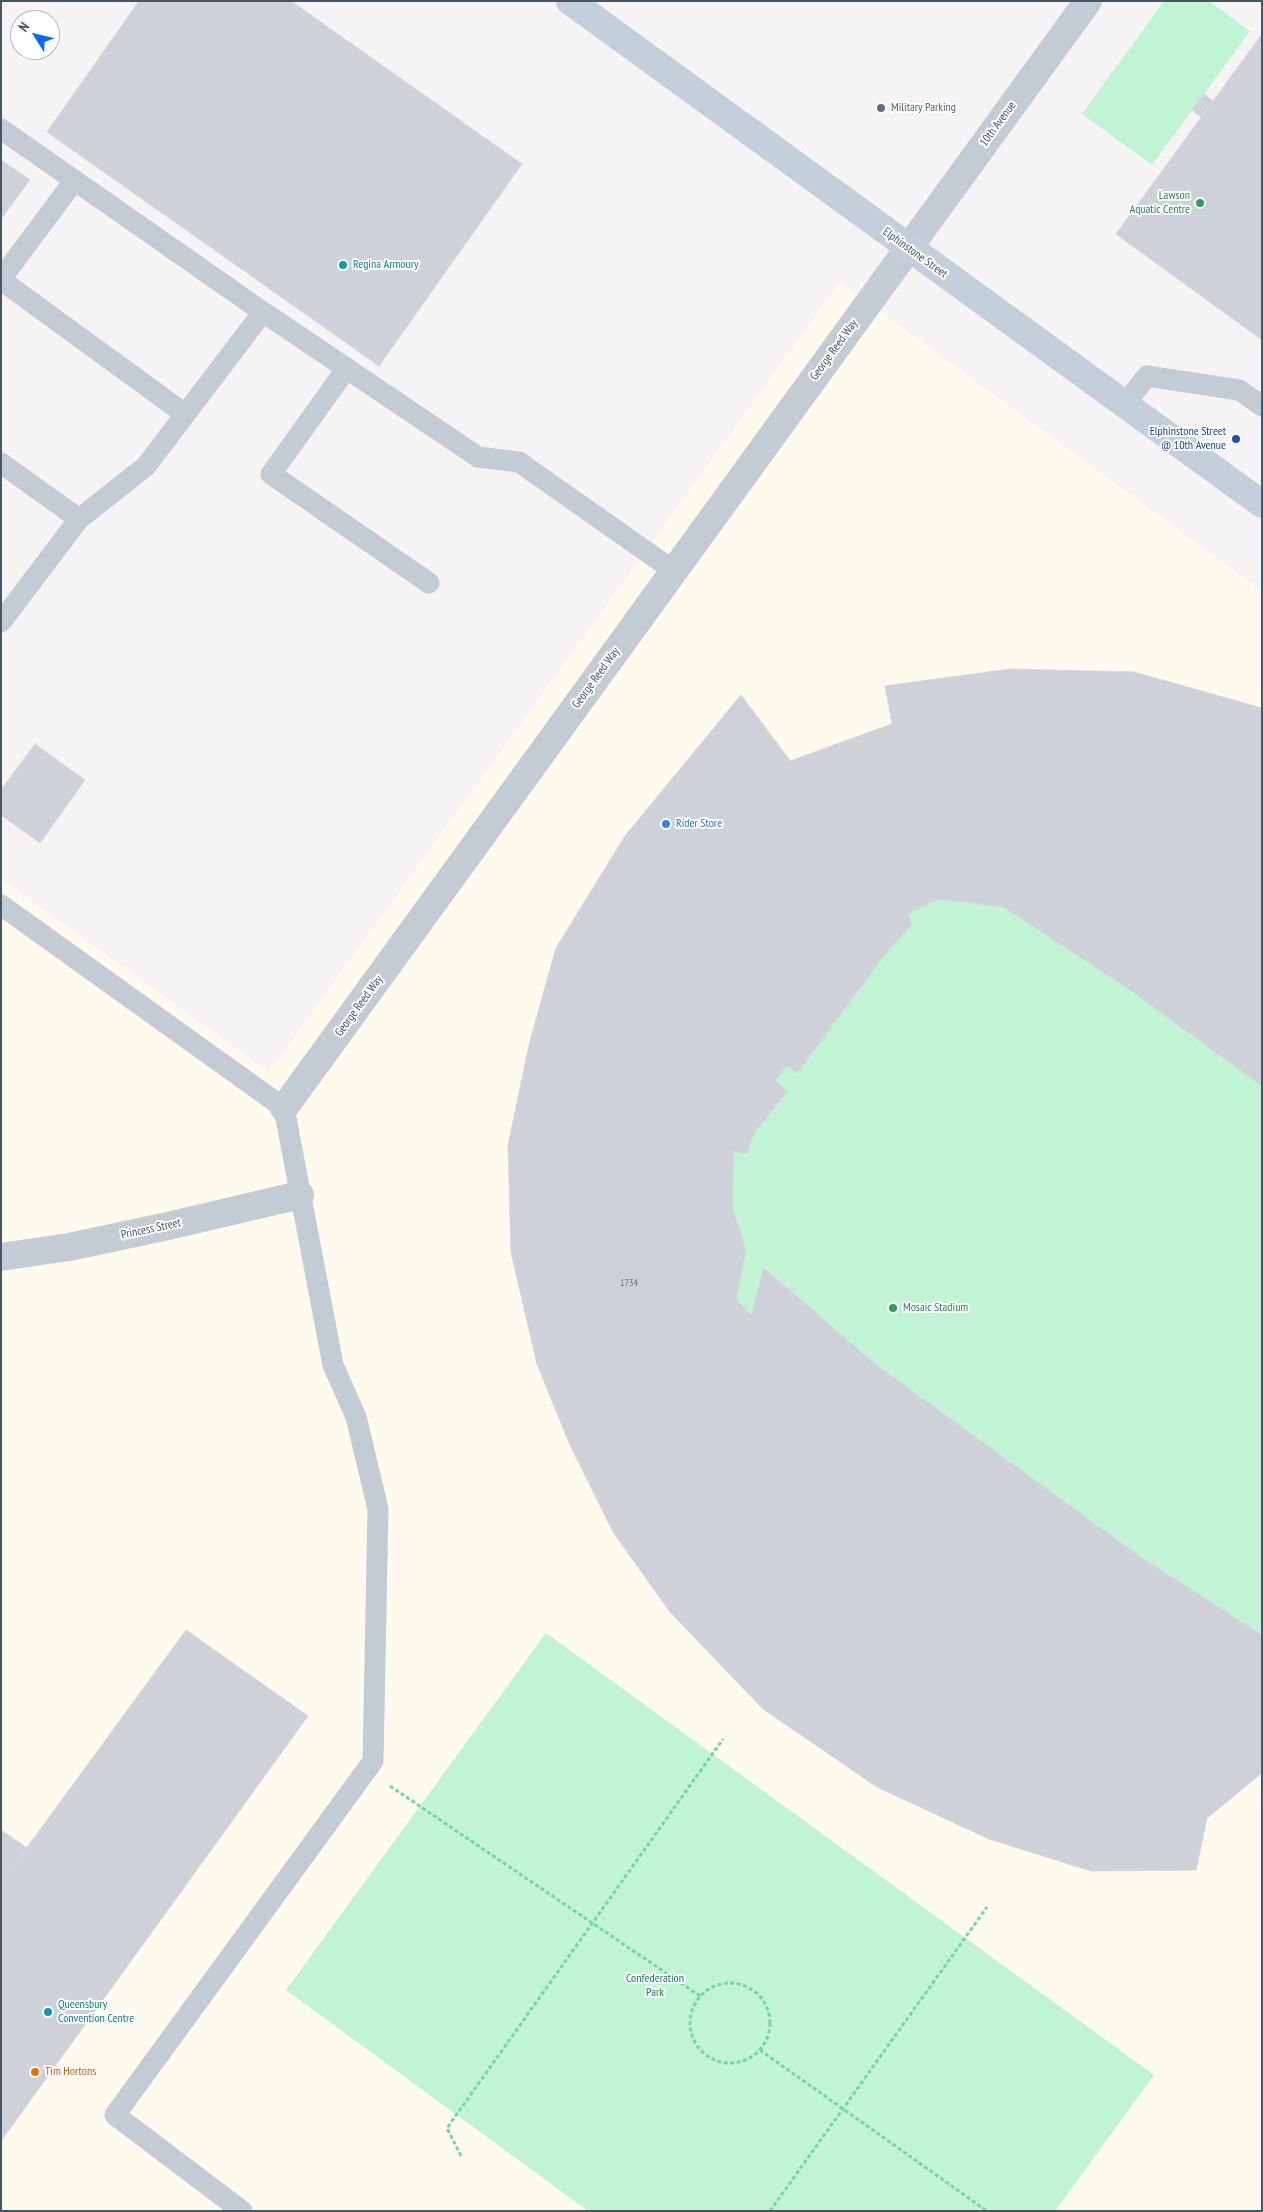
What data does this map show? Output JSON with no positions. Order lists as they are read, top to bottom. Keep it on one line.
{"streets":{"street":["10th Avenue","Elphinstone Street","George Reed Way","Princess Street"]},"crossings":[["10th Avenue","Elphinstone Street"],["10th Avenue","George Reed Way"],["Elphinstone Street","George Reed Way"]],"parks":["Confederation Park"],"places":["Military Parking","Lawson Aquatic Centre","Regina Armoury","Elphinstone Street @ 10th Avenue","Rider Store","Mosaic Stadium","Queensbury Convention Centre","Tim Hortons"],"house_numbers":["1734"],"north":"top left"}
